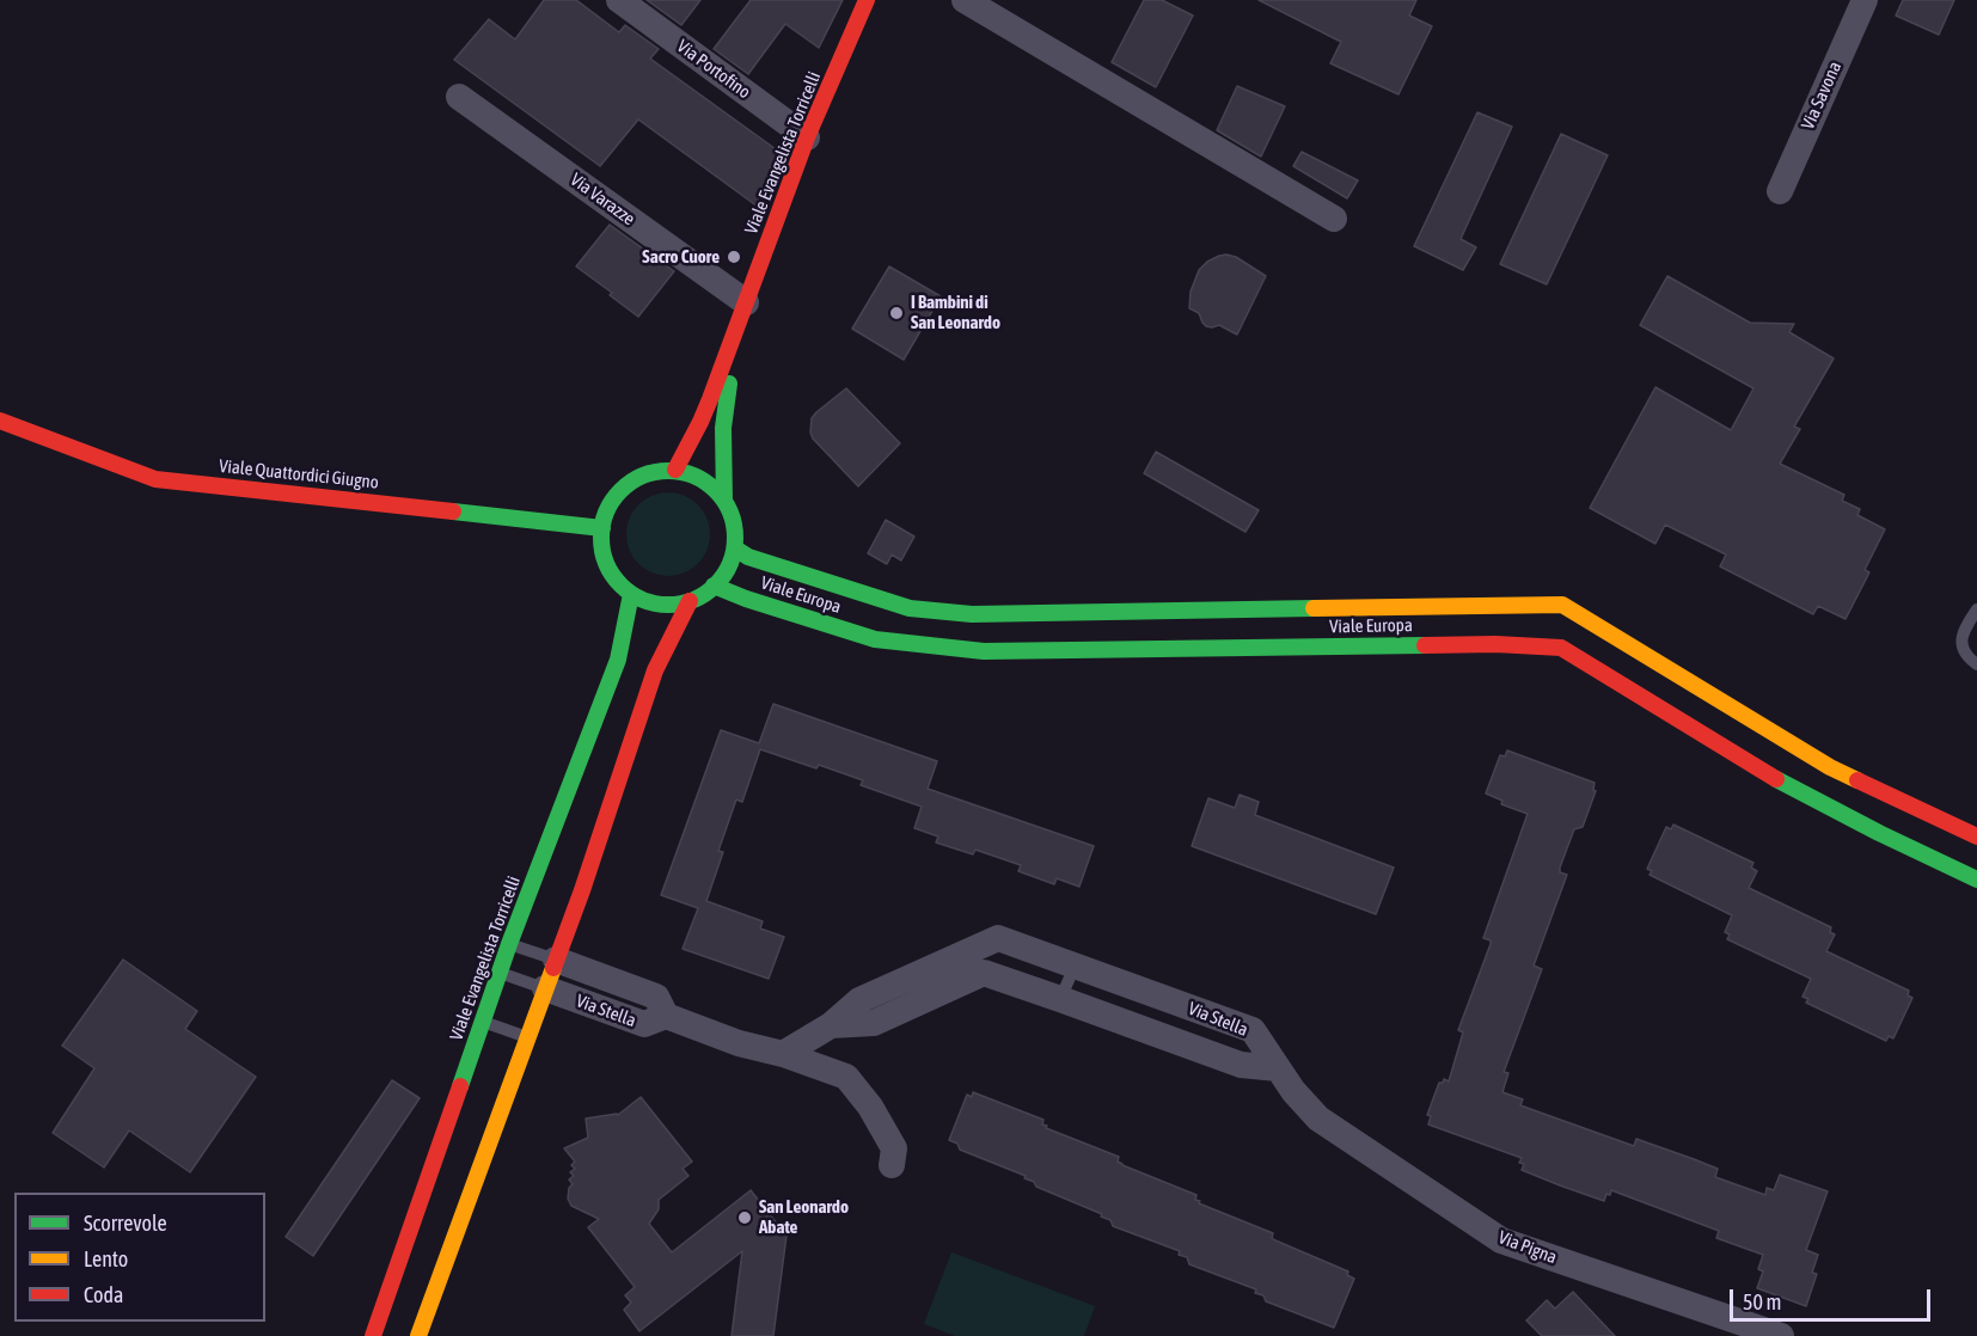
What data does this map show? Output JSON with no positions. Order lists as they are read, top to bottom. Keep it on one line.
{"streets":{"street":["Via Portofino","Via Savona","Viale Evangelista Torricelli","Via Varazze","Viale Quattordici Giugno","Viale Europa","Via Stella","Via Pigna"]},"crossings":[["Via Portofino","Viale Evangelista Torricelli"],["Viale Evangelista Torricelli","Via Varazze"],["Viale Evangelista Torricelli","Viale Quattordici Giugno"],["Viale Evangelista Torricelli","Viale Europa"],["Viale Quattordici Giugno","Viale Europa"],["Via Stella","Via Pigna"]],"places":["Sacro Cuore","I Bambini di San Leonardo","San Leonardo Abate"],"legend":["Scorrevole","Lento","Coda"],"scale_bar":"50 m"}
